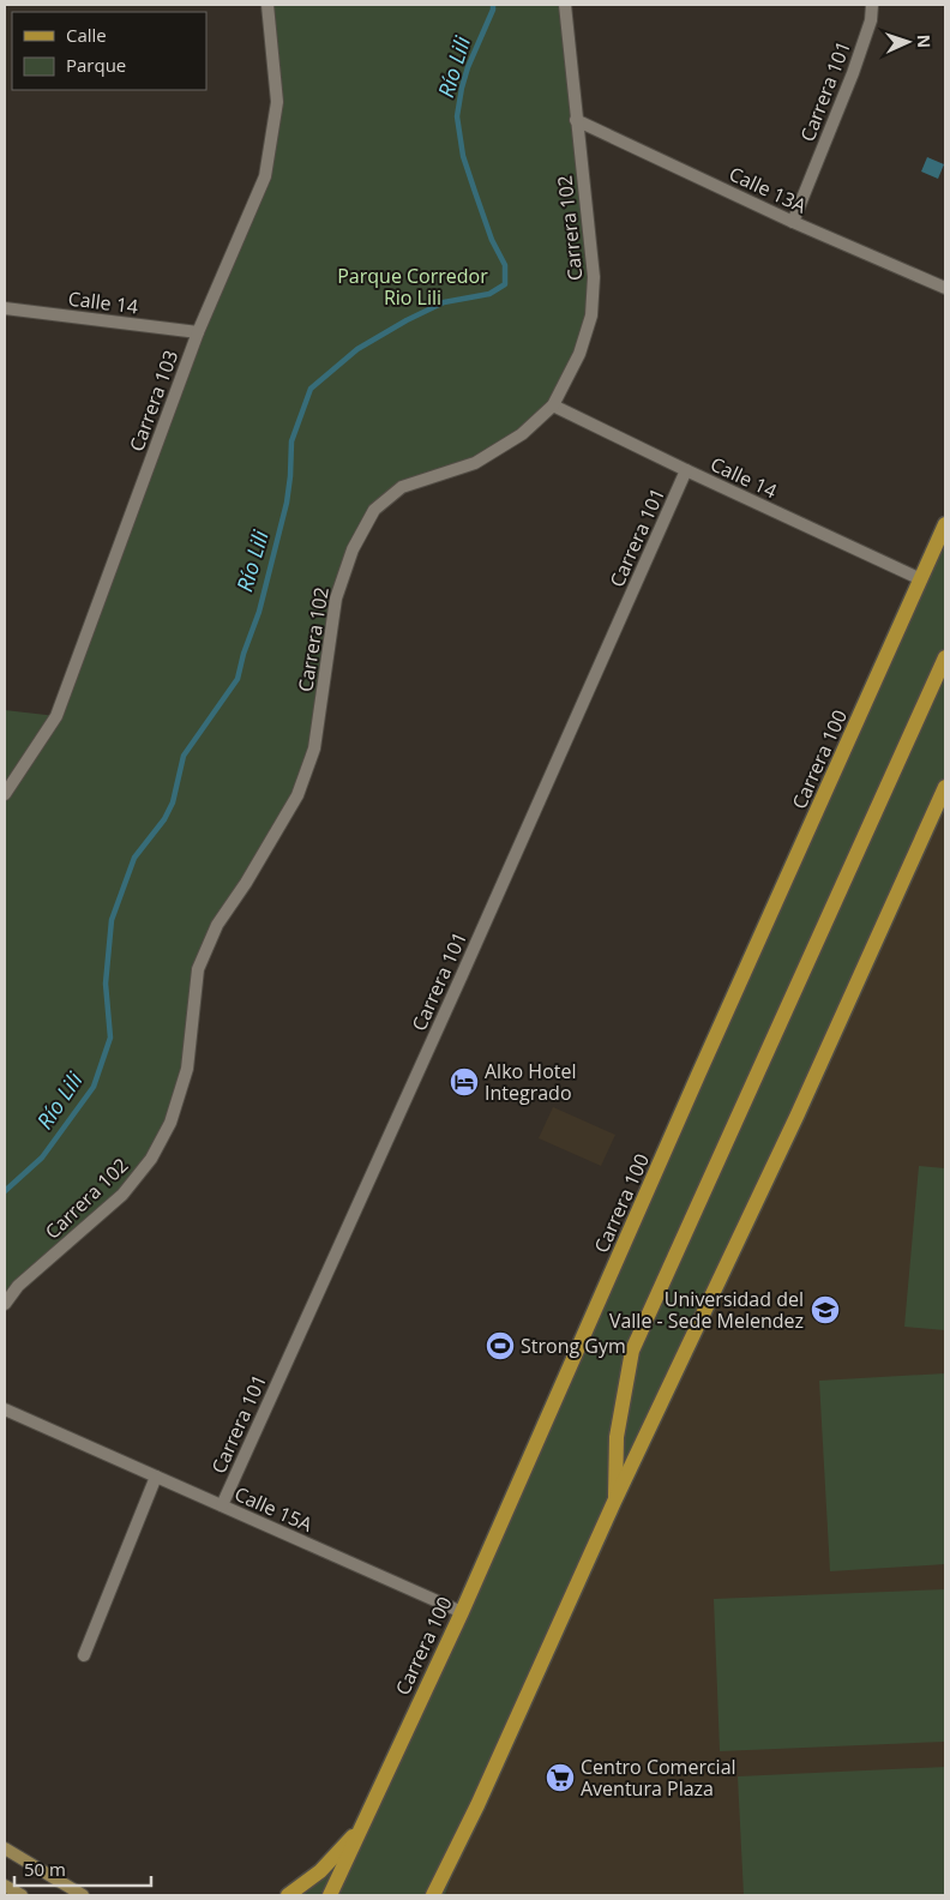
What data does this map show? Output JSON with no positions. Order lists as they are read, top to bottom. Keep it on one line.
{"streets":{"main road":["Carrera 100"],"street":["Carrera 101","Calle 13A","Carrera 102","Calle 14","Carrera 103","Calle 15A"]},"crossings":[["Carrera 101","Calle 13A"],["Carrera 101","Calle 14"],["Carrera 101","Calle 15A"],["Calle 13A","Carrera 102"],["Carrera 102","Calle 14"],["Calle 14","Carrera 103"],["Calle 14","Carrera 100"],["Carrera 100","Calle 15A"]],"water":["Río Lili"],"parks":["Parque Corredor Rio Lili"],"places":{"hotel":["Alko Hotel Integrado"],"school or university":["Universidad del Valle - Sede Melendez"],"sports":["Strong Gym"],"supermarket":["Centro Comercial Aventura Plaza"]},"legend":["Calle","Parque"],"scale_bar":"50 m","north":"right"}
